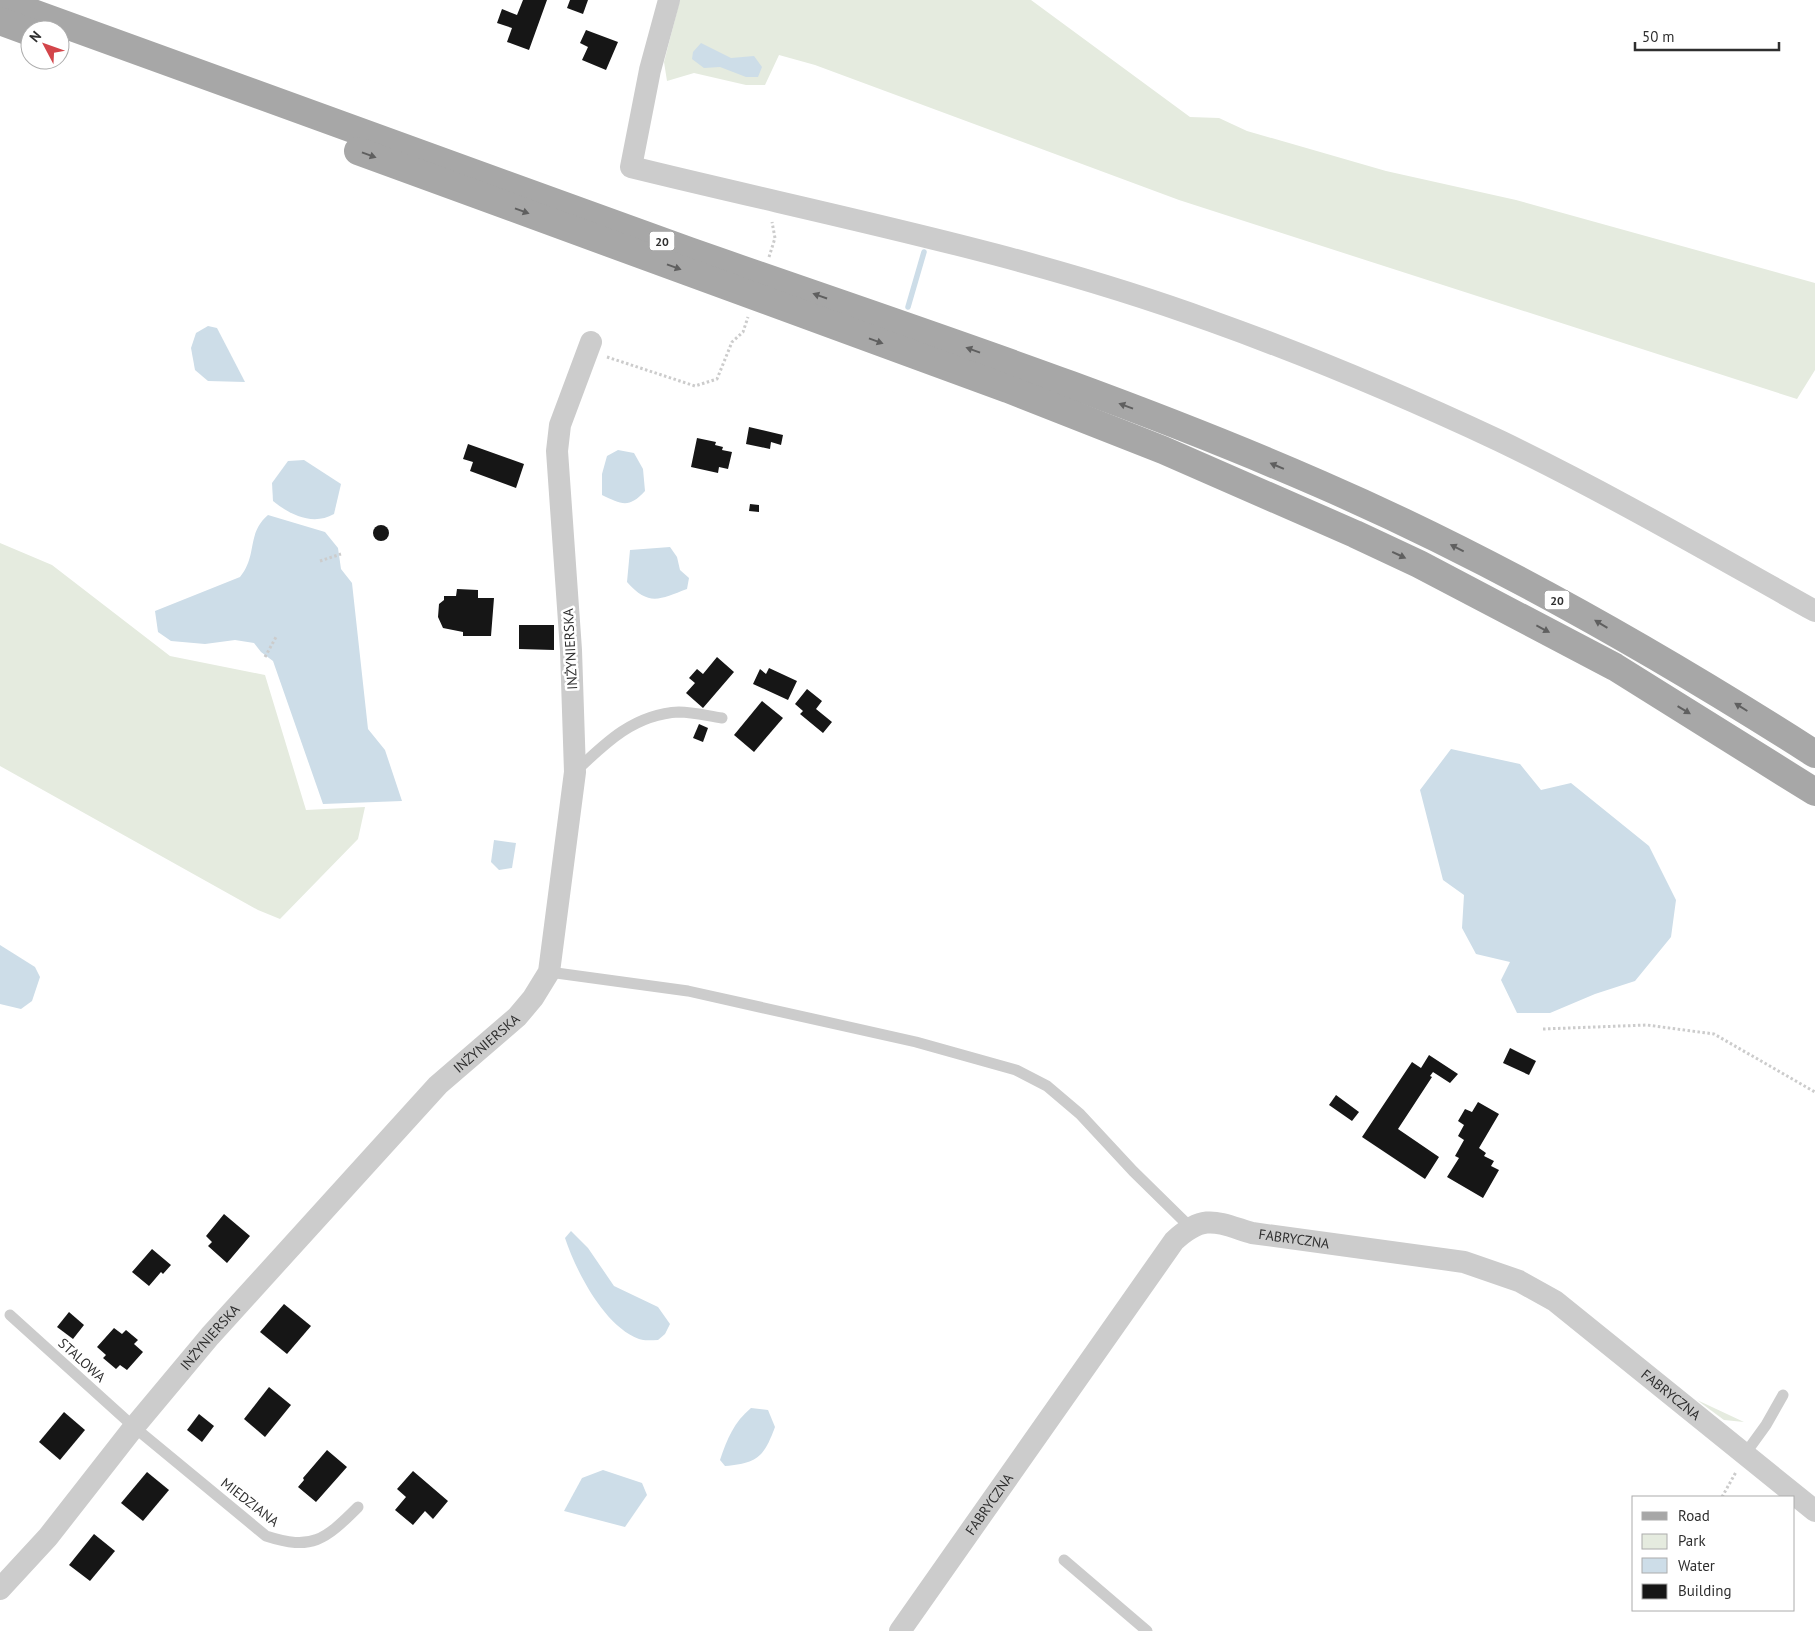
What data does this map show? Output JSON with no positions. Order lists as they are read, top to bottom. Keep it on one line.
{"streets":{"main road":["20"],"street":["INŻYNIERSKA","FABRYCZNA"],"lane":["STALOWA","MIEDZIANA"]},"crossings":[["INŻYNIERSKA","STALOWA"],["INŻYNIERSKA","MIEDZIANA"],["STALOWA","MIEDZIANA"]],"legend":["Road","Park","Water","Building"],"scale_bar":"50 m","north":"top left"}
